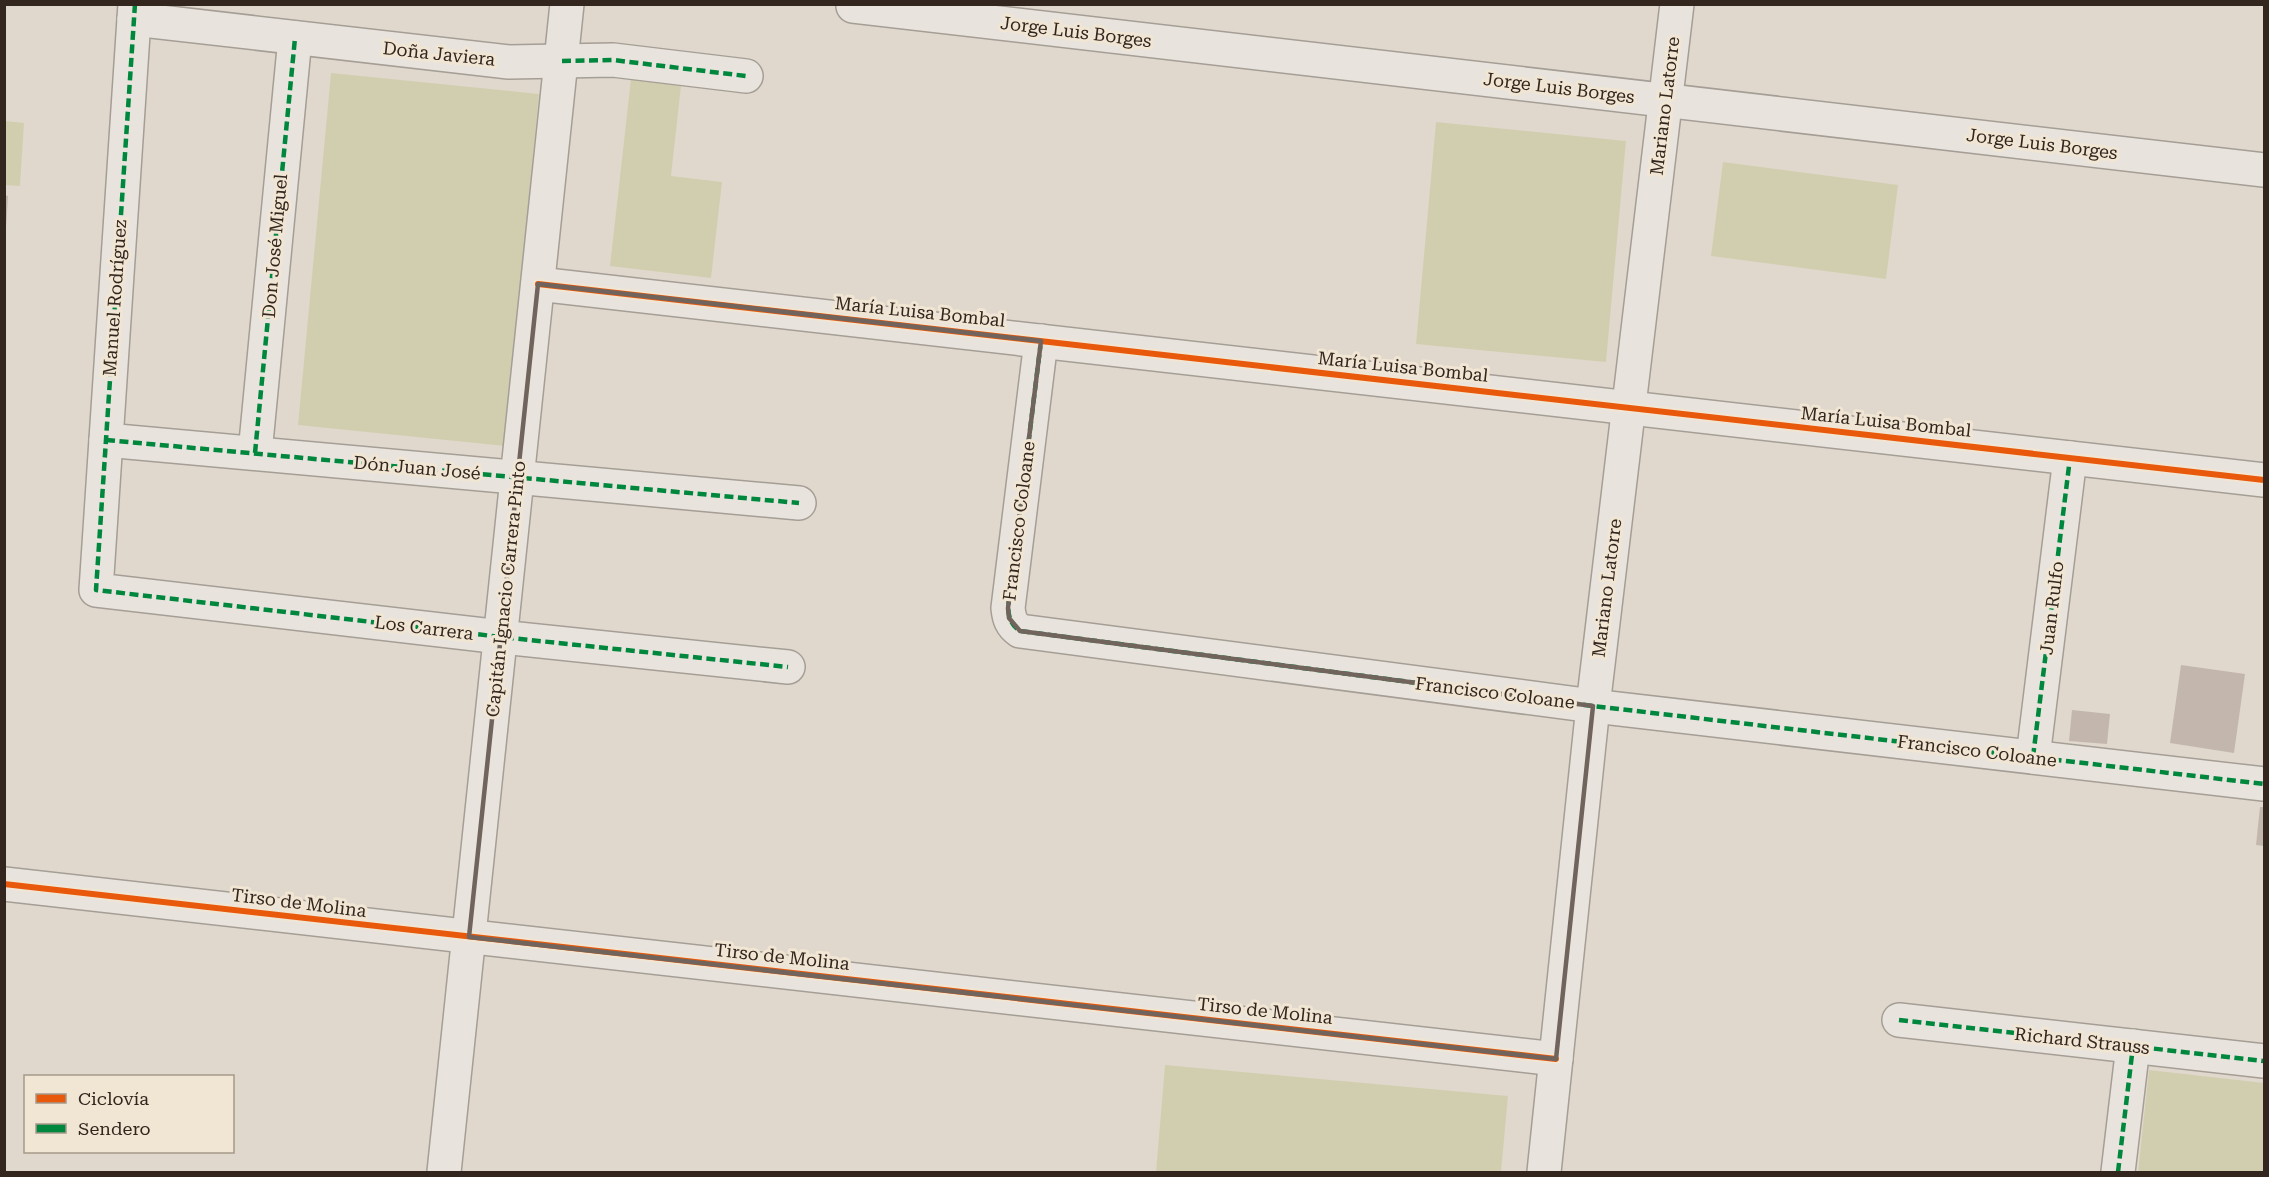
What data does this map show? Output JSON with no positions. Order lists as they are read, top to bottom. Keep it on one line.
{"streets":{"street":["Jorge Luis Borges","Doña Javiera","Mariano Latorre","Don José Miguel","Manuel Rodríguez","María Luisa Bombal","Dón Juan José","Francisco Coloane","Capitán Ignacio Carrera Pinto","Juan Rulfo","Los Carrera","Tirso de Molina","Richard Strauss"]},"crossings":[["Jorge Luis Borges","Mariano Latorre"],["Doña Javiera","Don José Miguel"],["Doña Javiera","Manuel Rodríguez"],["Doña Javiera","Capitán Ignacio Carrera Pinto"],["Mariano Latorre","María Luisa Bombal"],["Mariano Latorre","Francisco Coloane"],["Mariano Latorre","Tirso de Molina"],["Don José Miguel","Dón Juan José"],["Manuel Rodríguez","Dón Juan José"],["Manuel Rodríguez","Los Carrera"],["María Luisa Bombal","Francisco Coloane"],["María Luisa Bombal","Capitán Ignacio Carrera Pinto"],["María Luisa Bombal","Juan Rulfo"],["Dón Juan José","Capitán Ignacio Carrera Pinto"],["Francisco Coloane","Juan Rulfo"],["Capitán Ignacio Carrera Pinto","Los Carrera"],["Capitán Ignacio Carrera Pinto","Tirso de Molina"]],"legend":["Ciclovía","Sendero"]}
